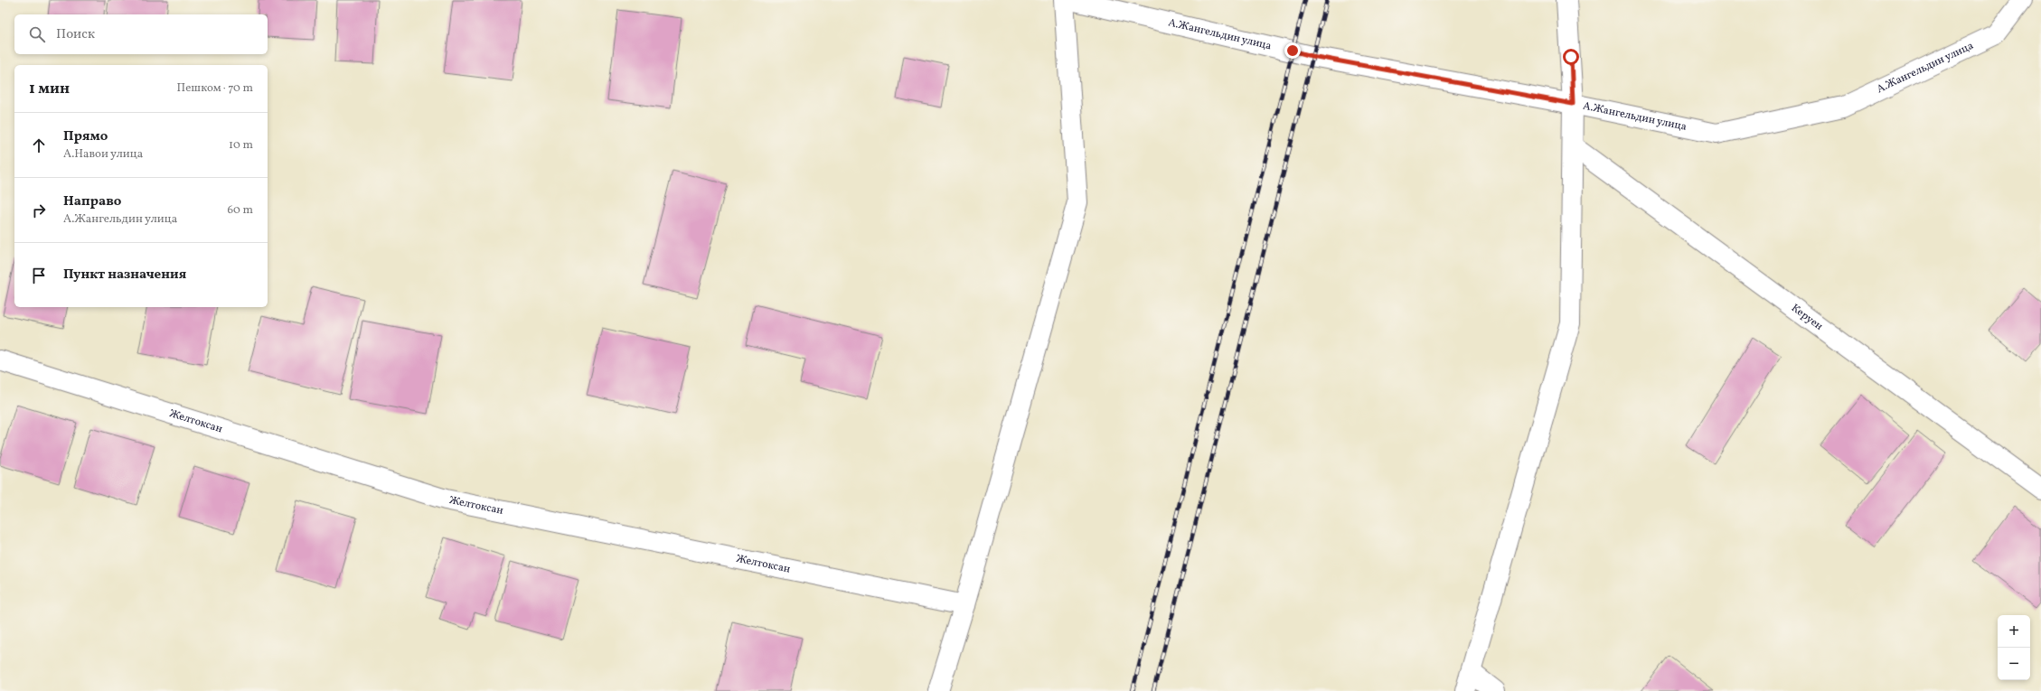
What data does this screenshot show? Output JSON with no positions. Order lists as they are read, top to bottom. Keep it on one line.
{"streets":{"street":["А.Жангельдин улица","Керуен","Желтоксан"]},"page":{"search":"Поиск","heading":["1 мин","Пешком · 70 m"],"list":[["Прямо","А.Навои улица","10 m"],["Направо","А.Жангельдин улица","60 m"],"Пункт назначения"],"map_buttons":["+","−"]}}
